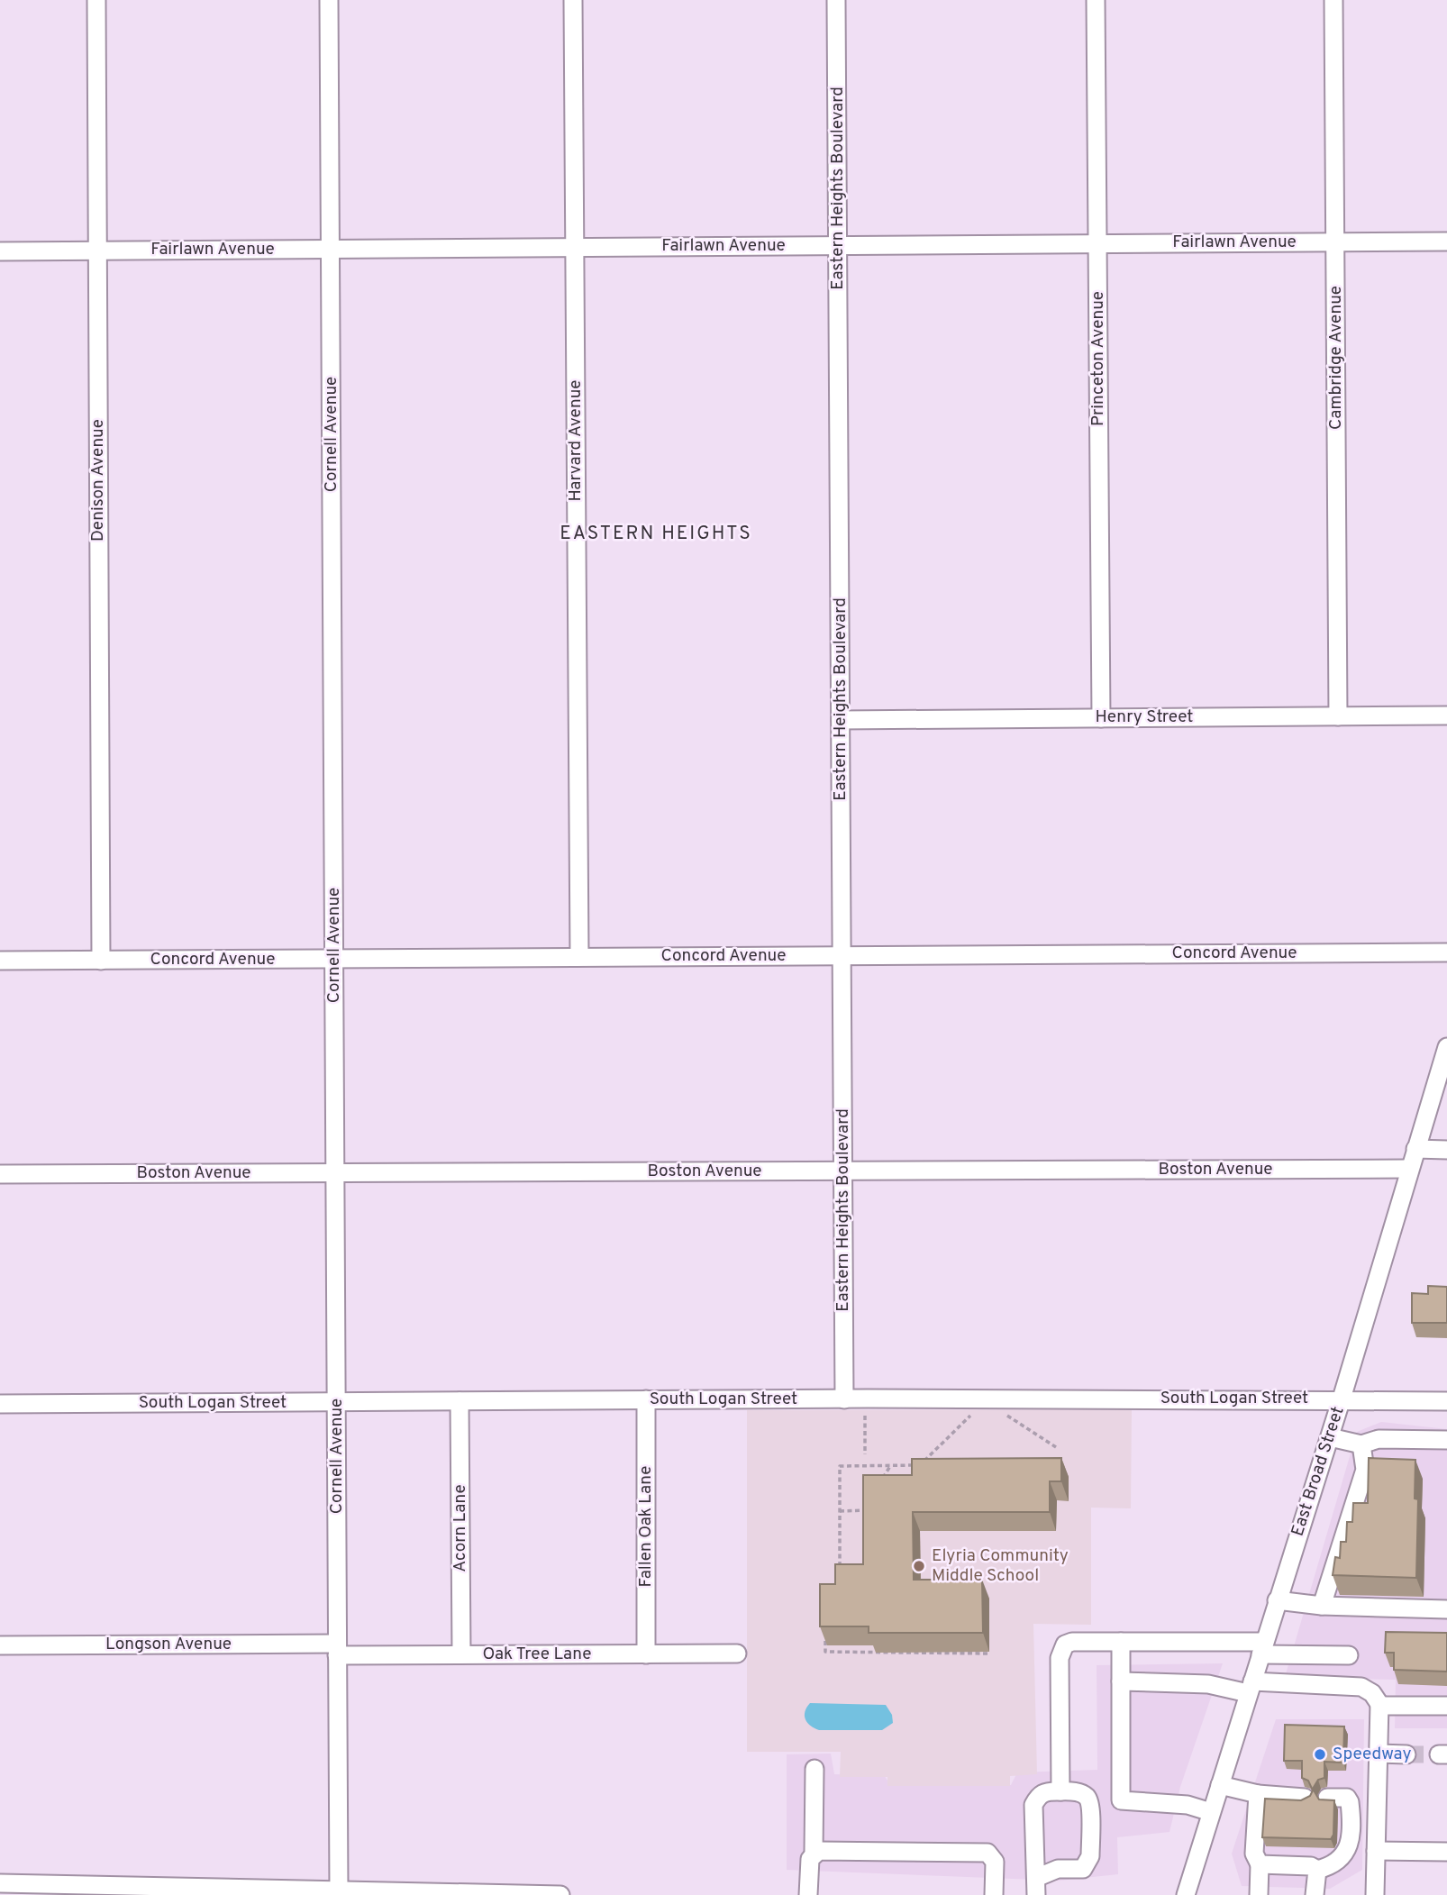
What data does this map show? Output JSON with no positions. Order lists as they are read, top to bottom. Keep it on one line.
{"streets":{"street":["Eastern Heights Boulevard","Fairlawn Avenue","Cambridge Avenue","Princeton Avenue","Cornell Avenue","Harvard Avenue","Denison Avenue","Henry Street","Concord Avenue","Boston Avenue","South Logan Street","East Broad Street","Fallen Oak Lane","Acorn Lane","Longson Avenue","Oak Tree Lane"]},"crossings":[["Eastern Heights Boulevard","Fairlawn Avenue"],["Eastern Heights Boulevard","Henry Street"],["Eastern Heights Boulevard","Concord Avenue"],["Eastern Heights Boulevard","Boston Avenue"],["Eastern Heights Boulevard","South Logan Street"],["Fairlawn Avenue","Cambridge Avenue"],["Fairlawn Avenue","Princeton Avenue"],["Fairlawn Avenue","Cornell Avenue"],["Fairlawn Avenue","Harvard Avenue"],["Fairlawn Avenue","Denison Avenue"],["Cambridge Avenue","Henry Street"],["Princeton Avenue","Henry Street"],["Cornell Avenue","Concord Avenue"],["Cornell Avenue","Boston Avenue"],["Cornell Avenue","South Logan Street"],["Cornell Avenue","Longson Avenue"],["Cornell Avenue","Oak Tree Lane"],["Harvard Avenue","Concord Avenue"],["Denison Avenue","Concord Avenue"],["Boston Avenue","East Broad Street"],["South Logan Street","East Broad Street"],["South Logan Street","Fallen Oak Lane"],["South Logan Street","Acorn Lane"],["Fallen Oak Lane","Oak Tree Lane"],["Acorn Lane","Oak Tree Lane"],["Longson Avenue","Oak Tree Lane"]],"districts":["EASTERN HEIGHTS"],"places":["Elyria Community Middle School","Speedway"]}
